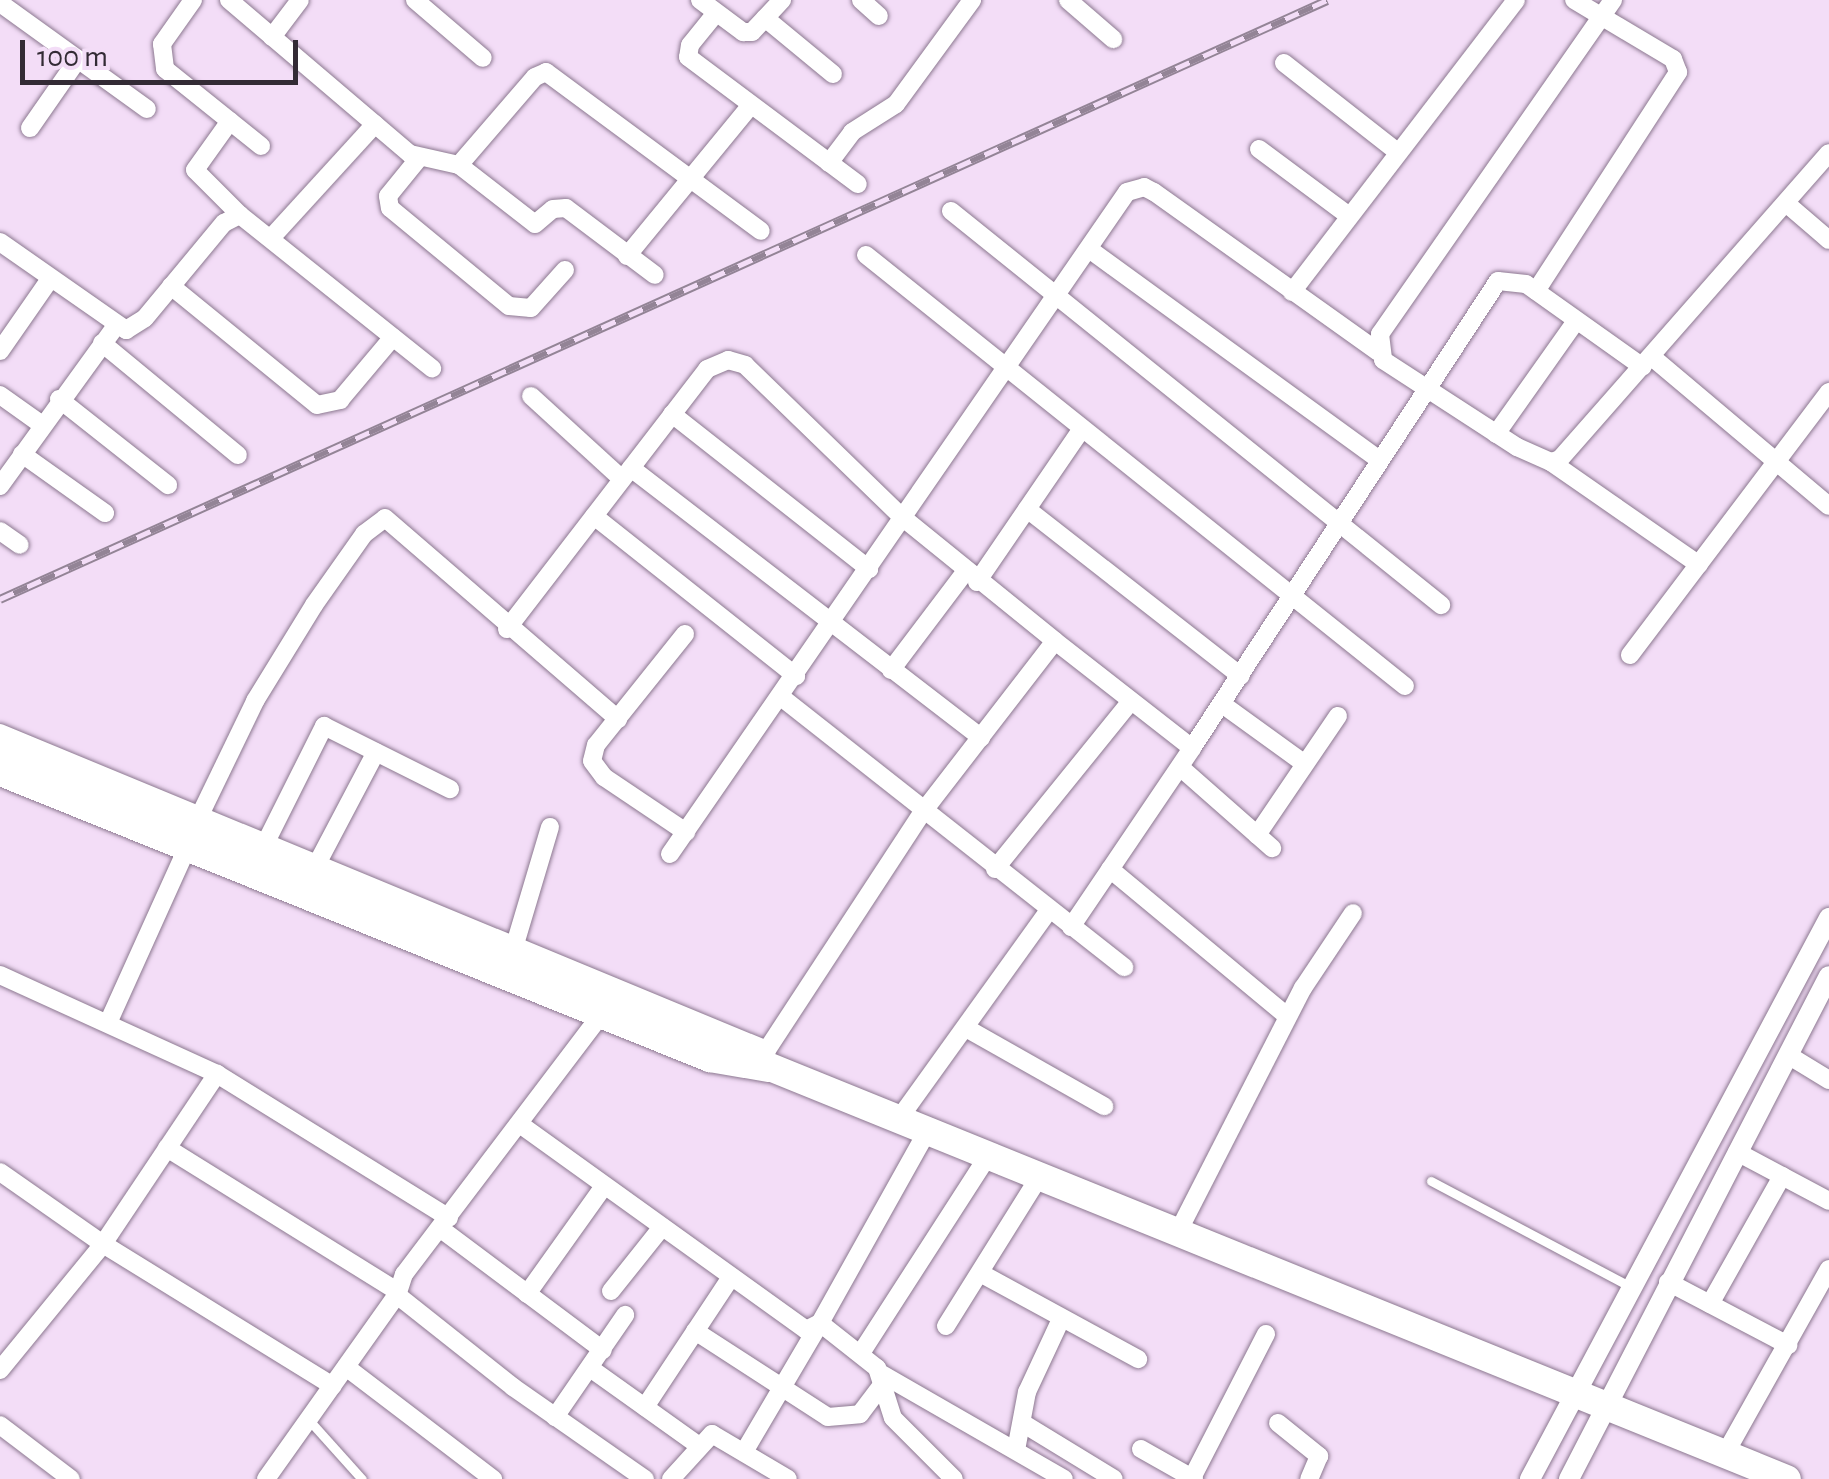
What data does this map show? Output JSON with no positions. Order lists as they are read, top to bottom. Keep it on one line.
{"scale_bar":"100 m"}
